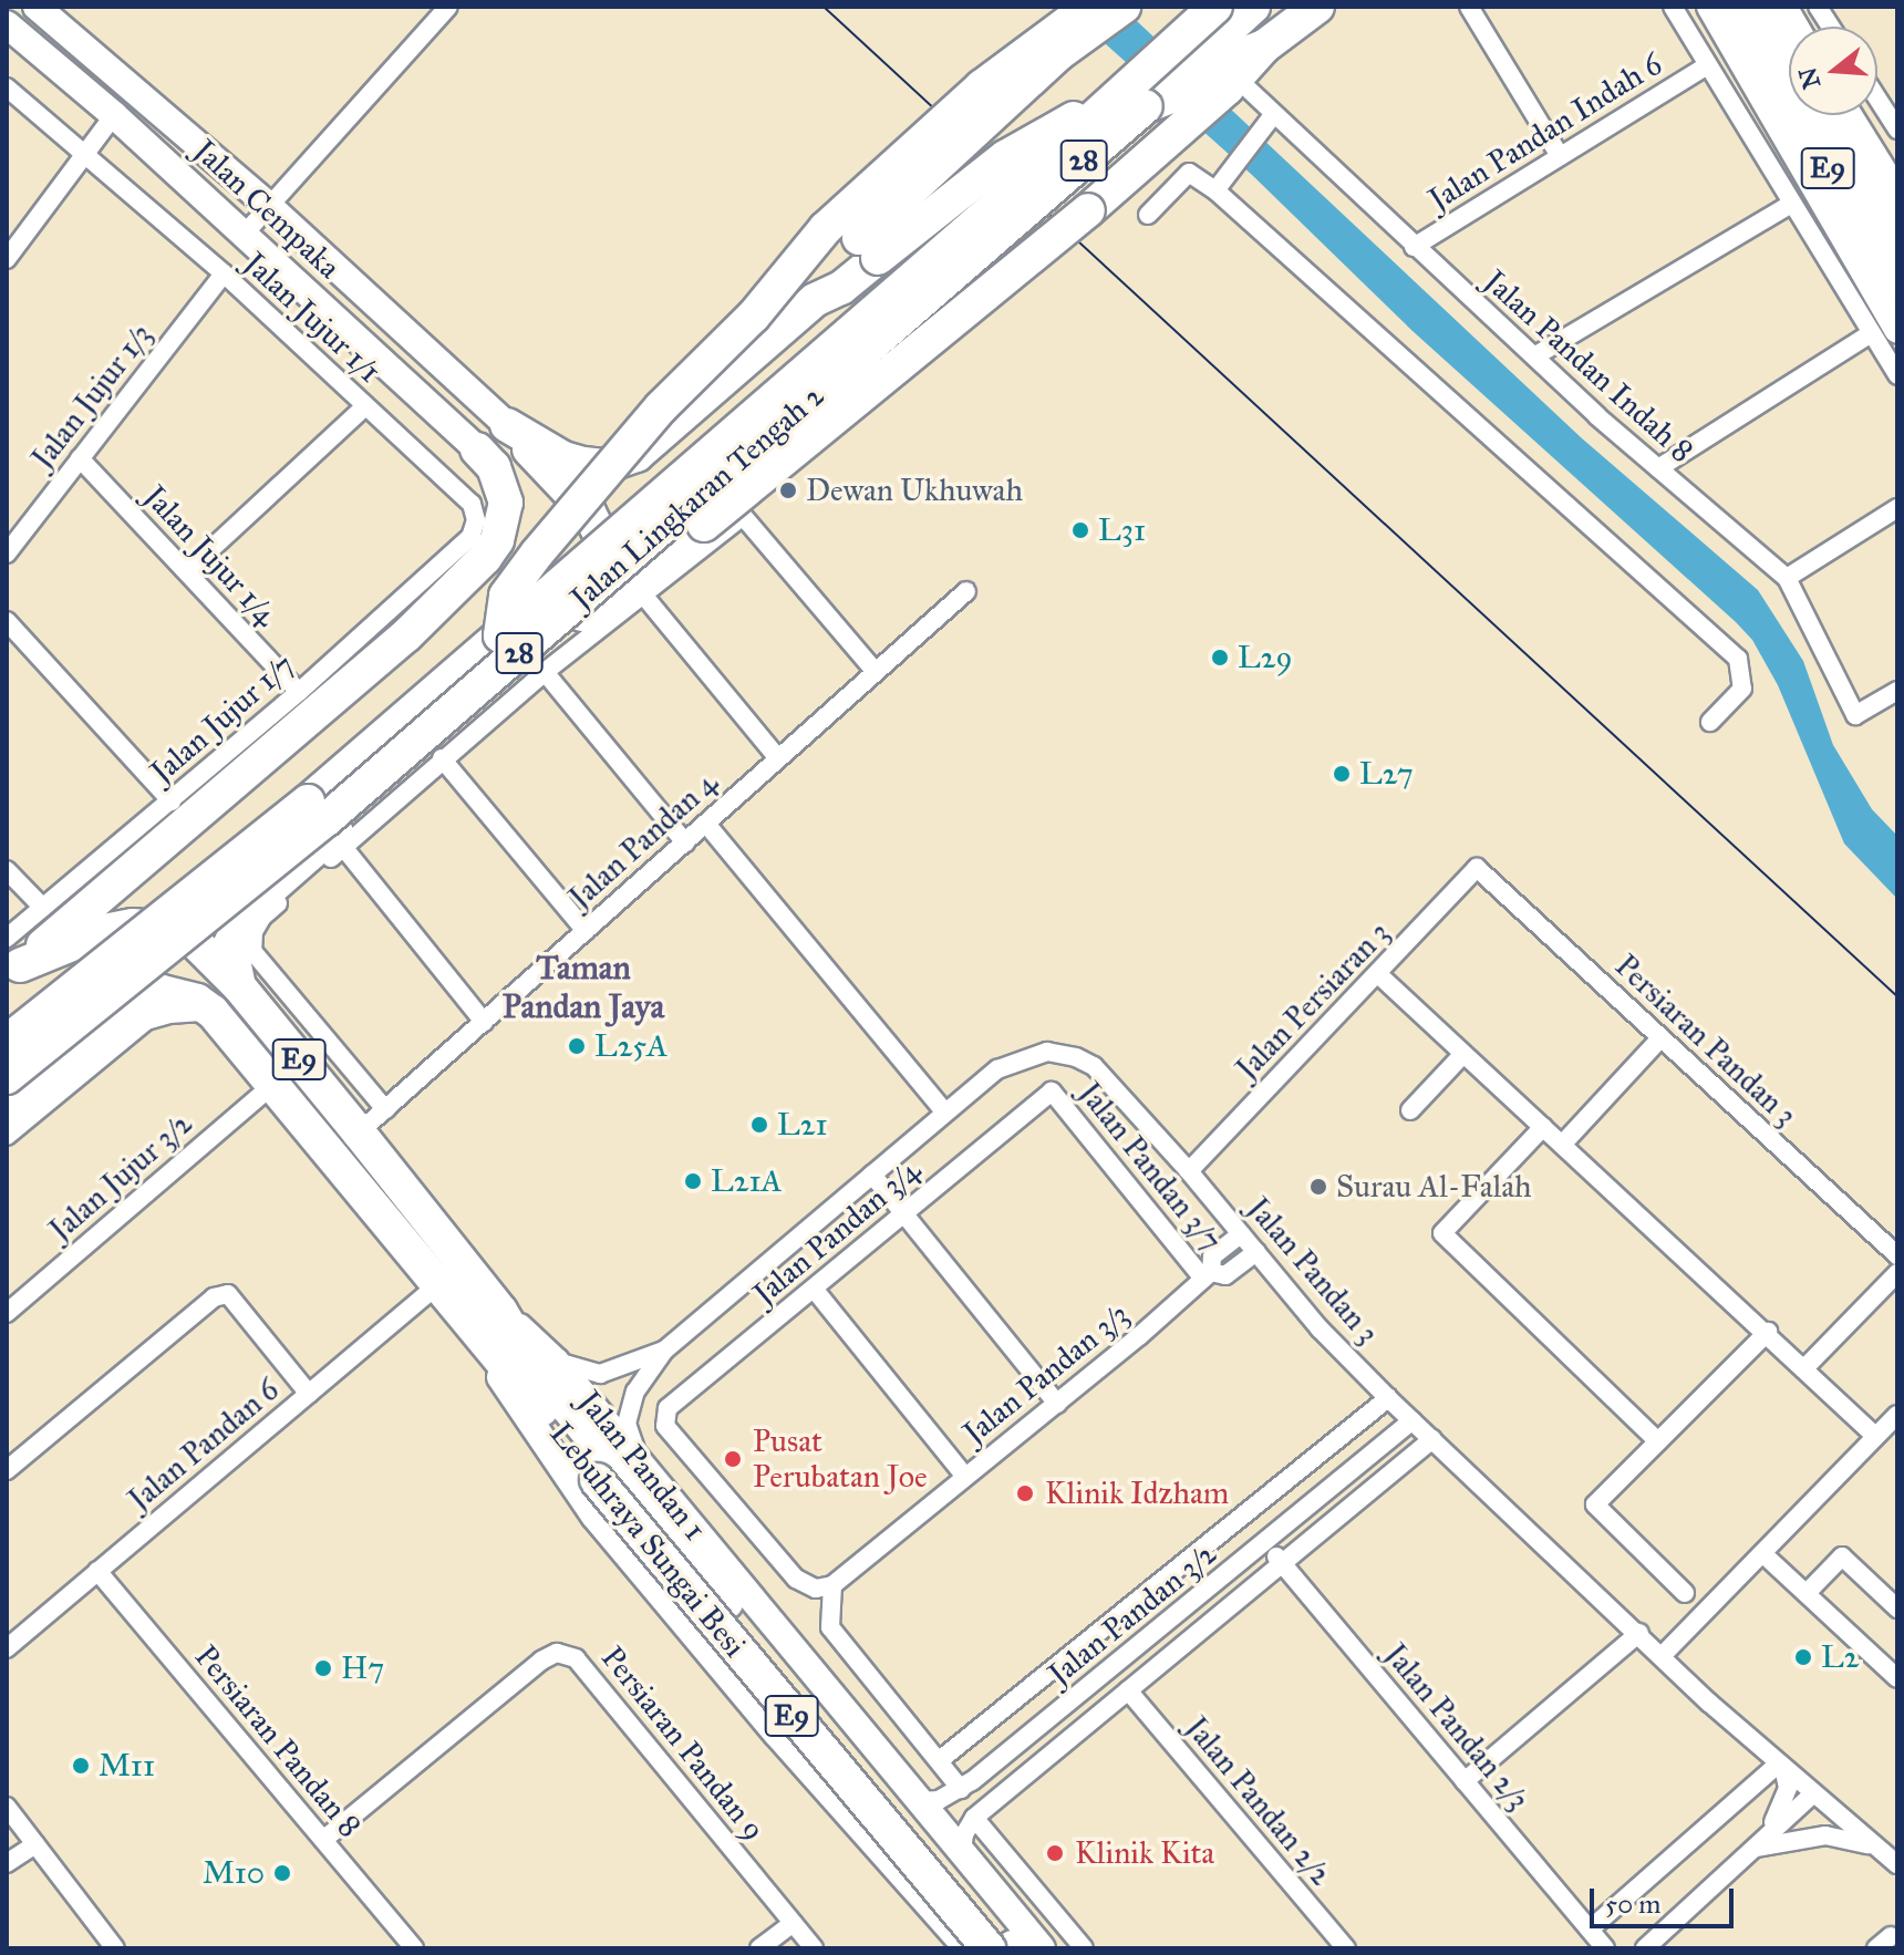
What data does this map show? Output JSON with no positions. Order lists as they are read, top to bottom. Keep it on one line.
{"streets":{"highway":["28","E9","Jalan Lingkaran Tengah 2","Jalan Pandan 1","Lebuhraya Sungai Besi"],"main road":["Jalan Cempaka"],"street":["Jalan Pandan Indah 6","Jalan Jujur 1/1","Jalan Pandan Indah 8","Jalan Jujur 1/3","Jalan Jujur 1/4","Jalan Jujur 1/7","Jalan Pandan 4","Jalan Persiaran 3","Persiaran Pandan 3","Jalan Pandan 3/7","Jalan Jujur 3/2","Jalan Pandan 3/4","Jalan Pandan 3","Jalan Pandan 3/3","Jalan Pandan 6","Jalan Pandan 3/2","Jalan Pandan 2/3","Persiaran Pandan 8","Persiaran Pandan 9","Jalan Pandan 2/2"]},"crossings":[["Jalan Pandan Indah 6","Jalan Pandan Indah 8"],["Jalan Jujur 1/1","Jalan Jujur 1/3"],["Jalan Jujur 1/1","Jalan Jujur 1/7"],["Jalan Jujur 1/3","Jalan Jujur 1/4"],["Jalan Jujur 1/4","Jalan Jujur 1/7"],["Jalan Jujur 1/7","Jalan Pandan 1"],["Jalan Pandan 4","Jalan Pandan 1"],["Jalan Persiaran 3","Persiaran Pandan 3"],["Jalan Persiaran 3","Jalan Pandan 3"],["Jalan Pandan 3/7","Jalan Pandan 3/4"],["Jalan Pandan 3/7","Jalan Pandan 3/3"],["Jalan Jujur 3/2","Jalan Pandan 1"],["Jalan Pandan 3/4","Jalan Pandan 3/3"],["Jalan Pandan 3","Jalan Pandan 3/3"],["Jalan Pandan 3","Jalan Pandan 1"],["Jalan Pandan 3","Jalan Pandan 3/2"],["Jalan Pandan 6","Jalan Pandan 1"],["Jalan Pandan 6","Persiaran Pandan 8"],["Jalan Pandan 1","Lebuhraya Sungai Besi"],["Jalan Pandan 1","Jalan Pandan 3/2"],["Jalan Pandan 3/2","Jalan Pandan 2/3"],["Persiaran Pandan 8","Persiaran Pandan 9"]],"districts":["Taman Pandan Jaya"],"places":["Dewan Ukhuwah","L31","L29","L27","L25A","L21","L21A","Surau Al-Falah","Pusat Perubatan Joe","Klinik Idzham","L2","H7","M11","Klinik Kita","M10"],"scale_bar":"50 m","north":"left"}
